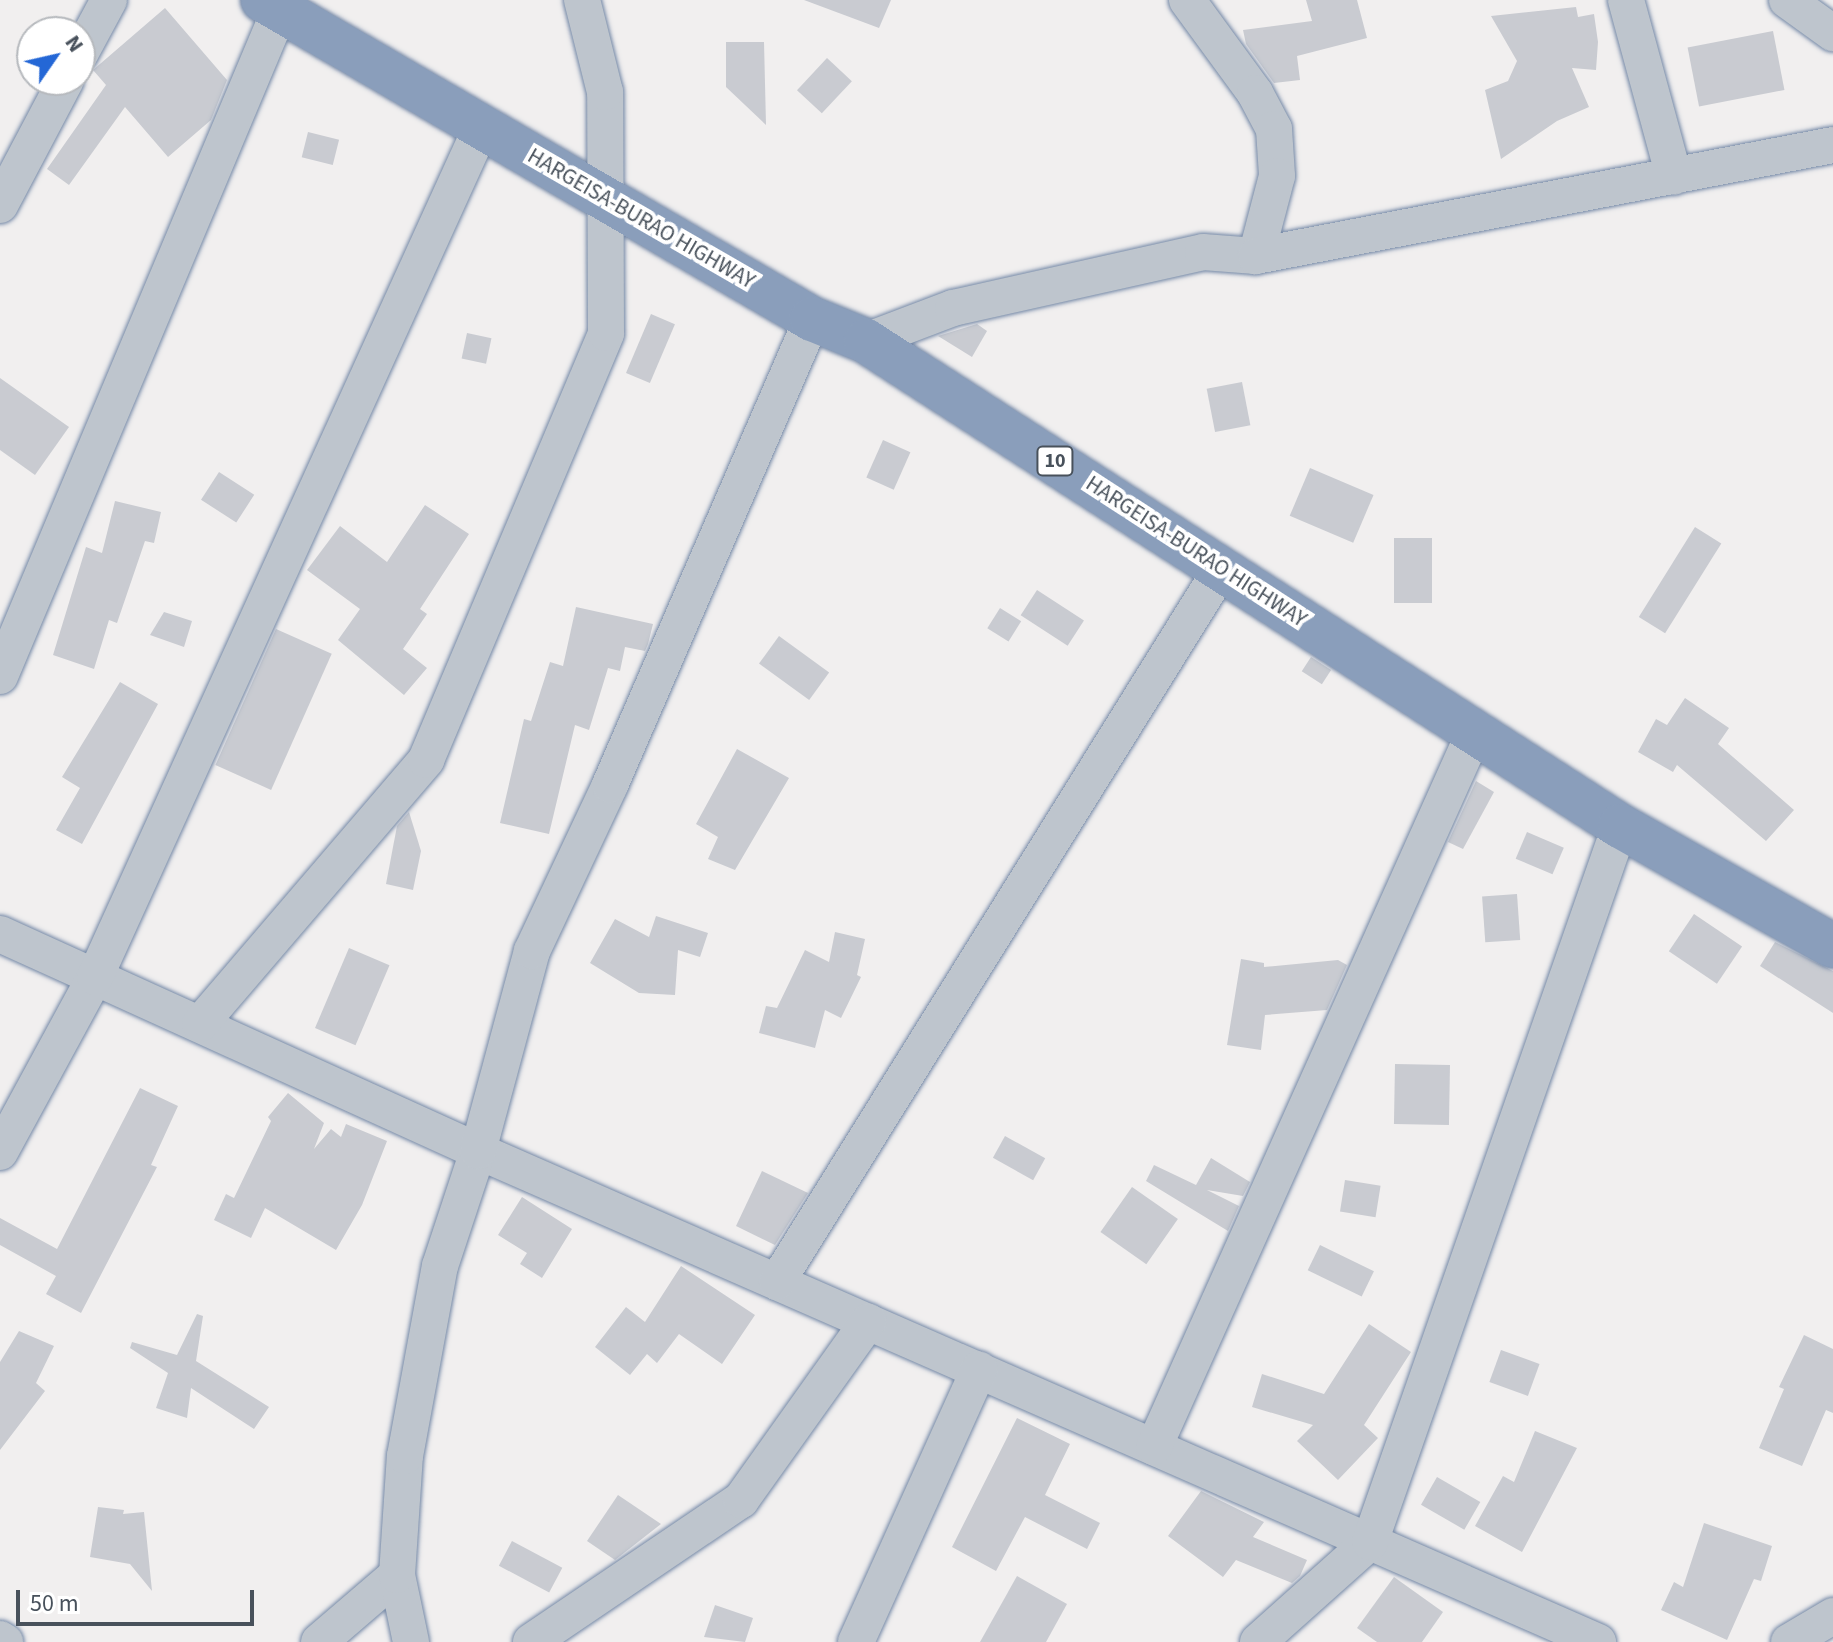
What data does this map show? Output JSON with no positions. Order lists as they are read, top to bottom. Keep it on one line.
{"streets":{"highway":["HARGEISA-BURAO HIGHWAY","10"]},"scale_bar":"50 m","north":"top right"}
